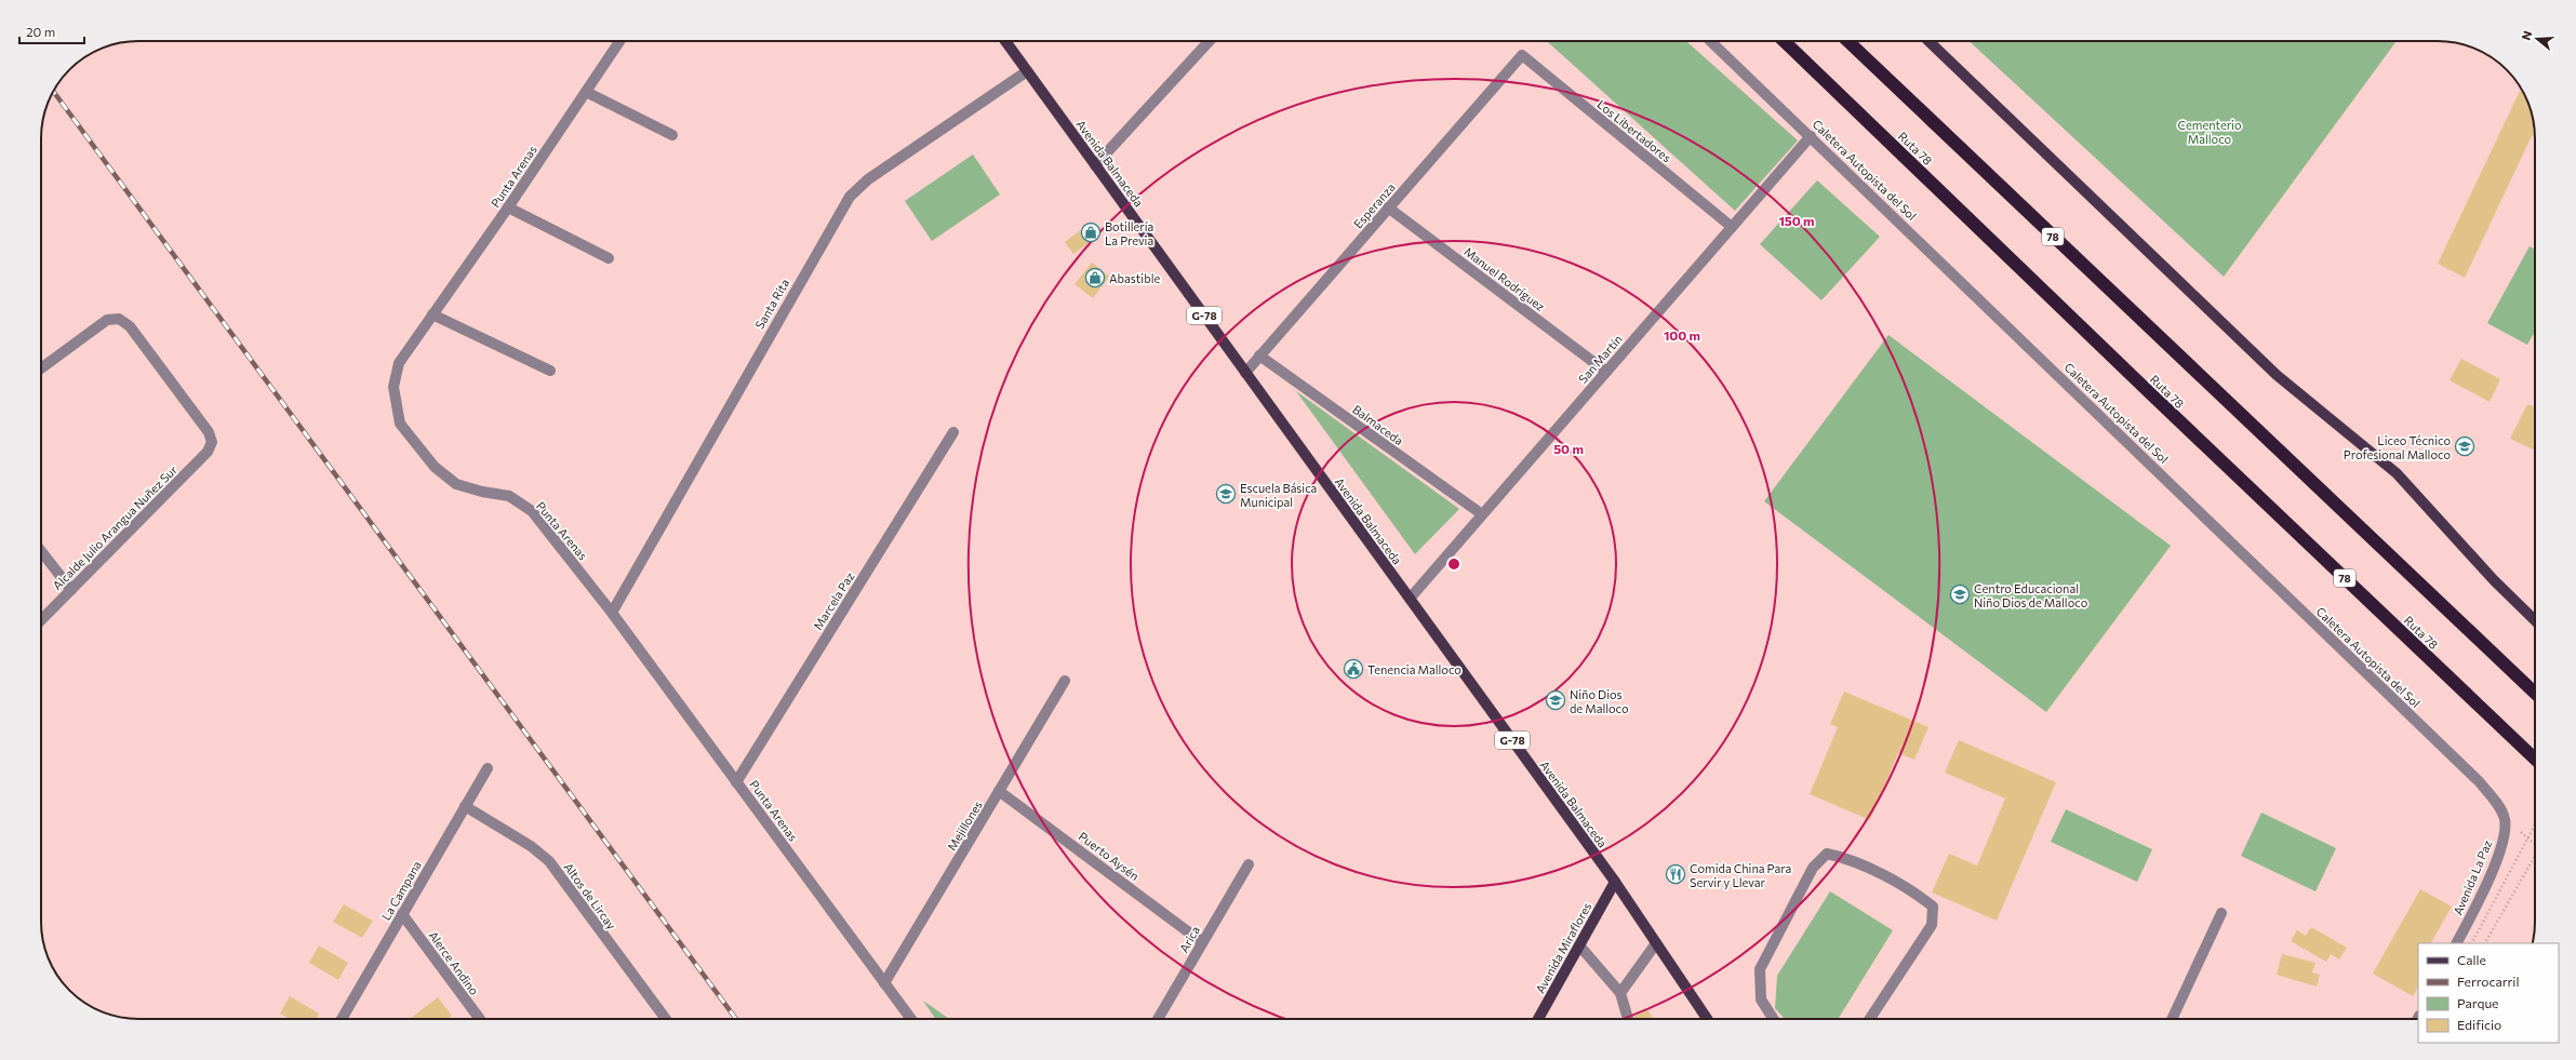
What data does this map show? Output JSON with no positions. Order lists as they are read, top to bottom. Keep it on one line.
{"streets":{"highway":["Ruta 78","78"],"main road":["Avenida Balmaceda","G-78","Avenida Miraflores"],"street":["Los Libertadores","Caletera Autopista del Sol","Punta Arenas","Esperanza","Manuel Rodríguez","Santa Rita","San Martín","Balmaceda","Alcalde Julio Arangua Nuñez Sur","Marcela Paz","Mejillones","Puerto Aysén","Avenida La Paz","La Campana","Altos de Lircay","Arica","Alerce Andino"]},"crossings":[["Los Libertadores","Esperanza"],["Los Libertadores","San Martín"],["Avenida Balmaceda","Esperanza"],["Avenida Balmaceda","Santa Rita"],["Avenida Balmaceda","San Martín"],["Avenida Balmaceda","Avenida Miraflores"],["Caletera Autopista del Sol","San Martín"],["Caletera Autopista del Sol","Avenida La Paz"],["Punta Arenas","Santa Rita"],["Punta Arenas","Marcela Paz"],["Punta Arenas","Mejillones"],["Esperanza","Manuel Rodríguez"],["Esperanza","Balmaceda"],["Manuel Rodríguez","San Martín"],["San Martín","Balmaceda"],["Mejillones","Puerto Aysén"],["Puerto Aysén","Arica"],["La Campana","Altos de Lircay"],["La Campana","Alerce Andino"]],"parks":["Cementerio Malloco"],"places":{"shop":["Botillería La Previa","Abastible"],"school or university":["Liceo Técnico Profesional Malloco","Escuela Básica Municipal","Centro Educacional Niño Dios de Malloco","Niño Dios de Malloco"],"public building":["Tenencia Malloco"],"restaurant":["Comida China Para Servir y Llevar"]},"legend":["Calle","Ferrocarril","Parque","Edificio"],"scale_bar":"20 m","north":"left","rings":["150 m","100 m","50 m"]}
